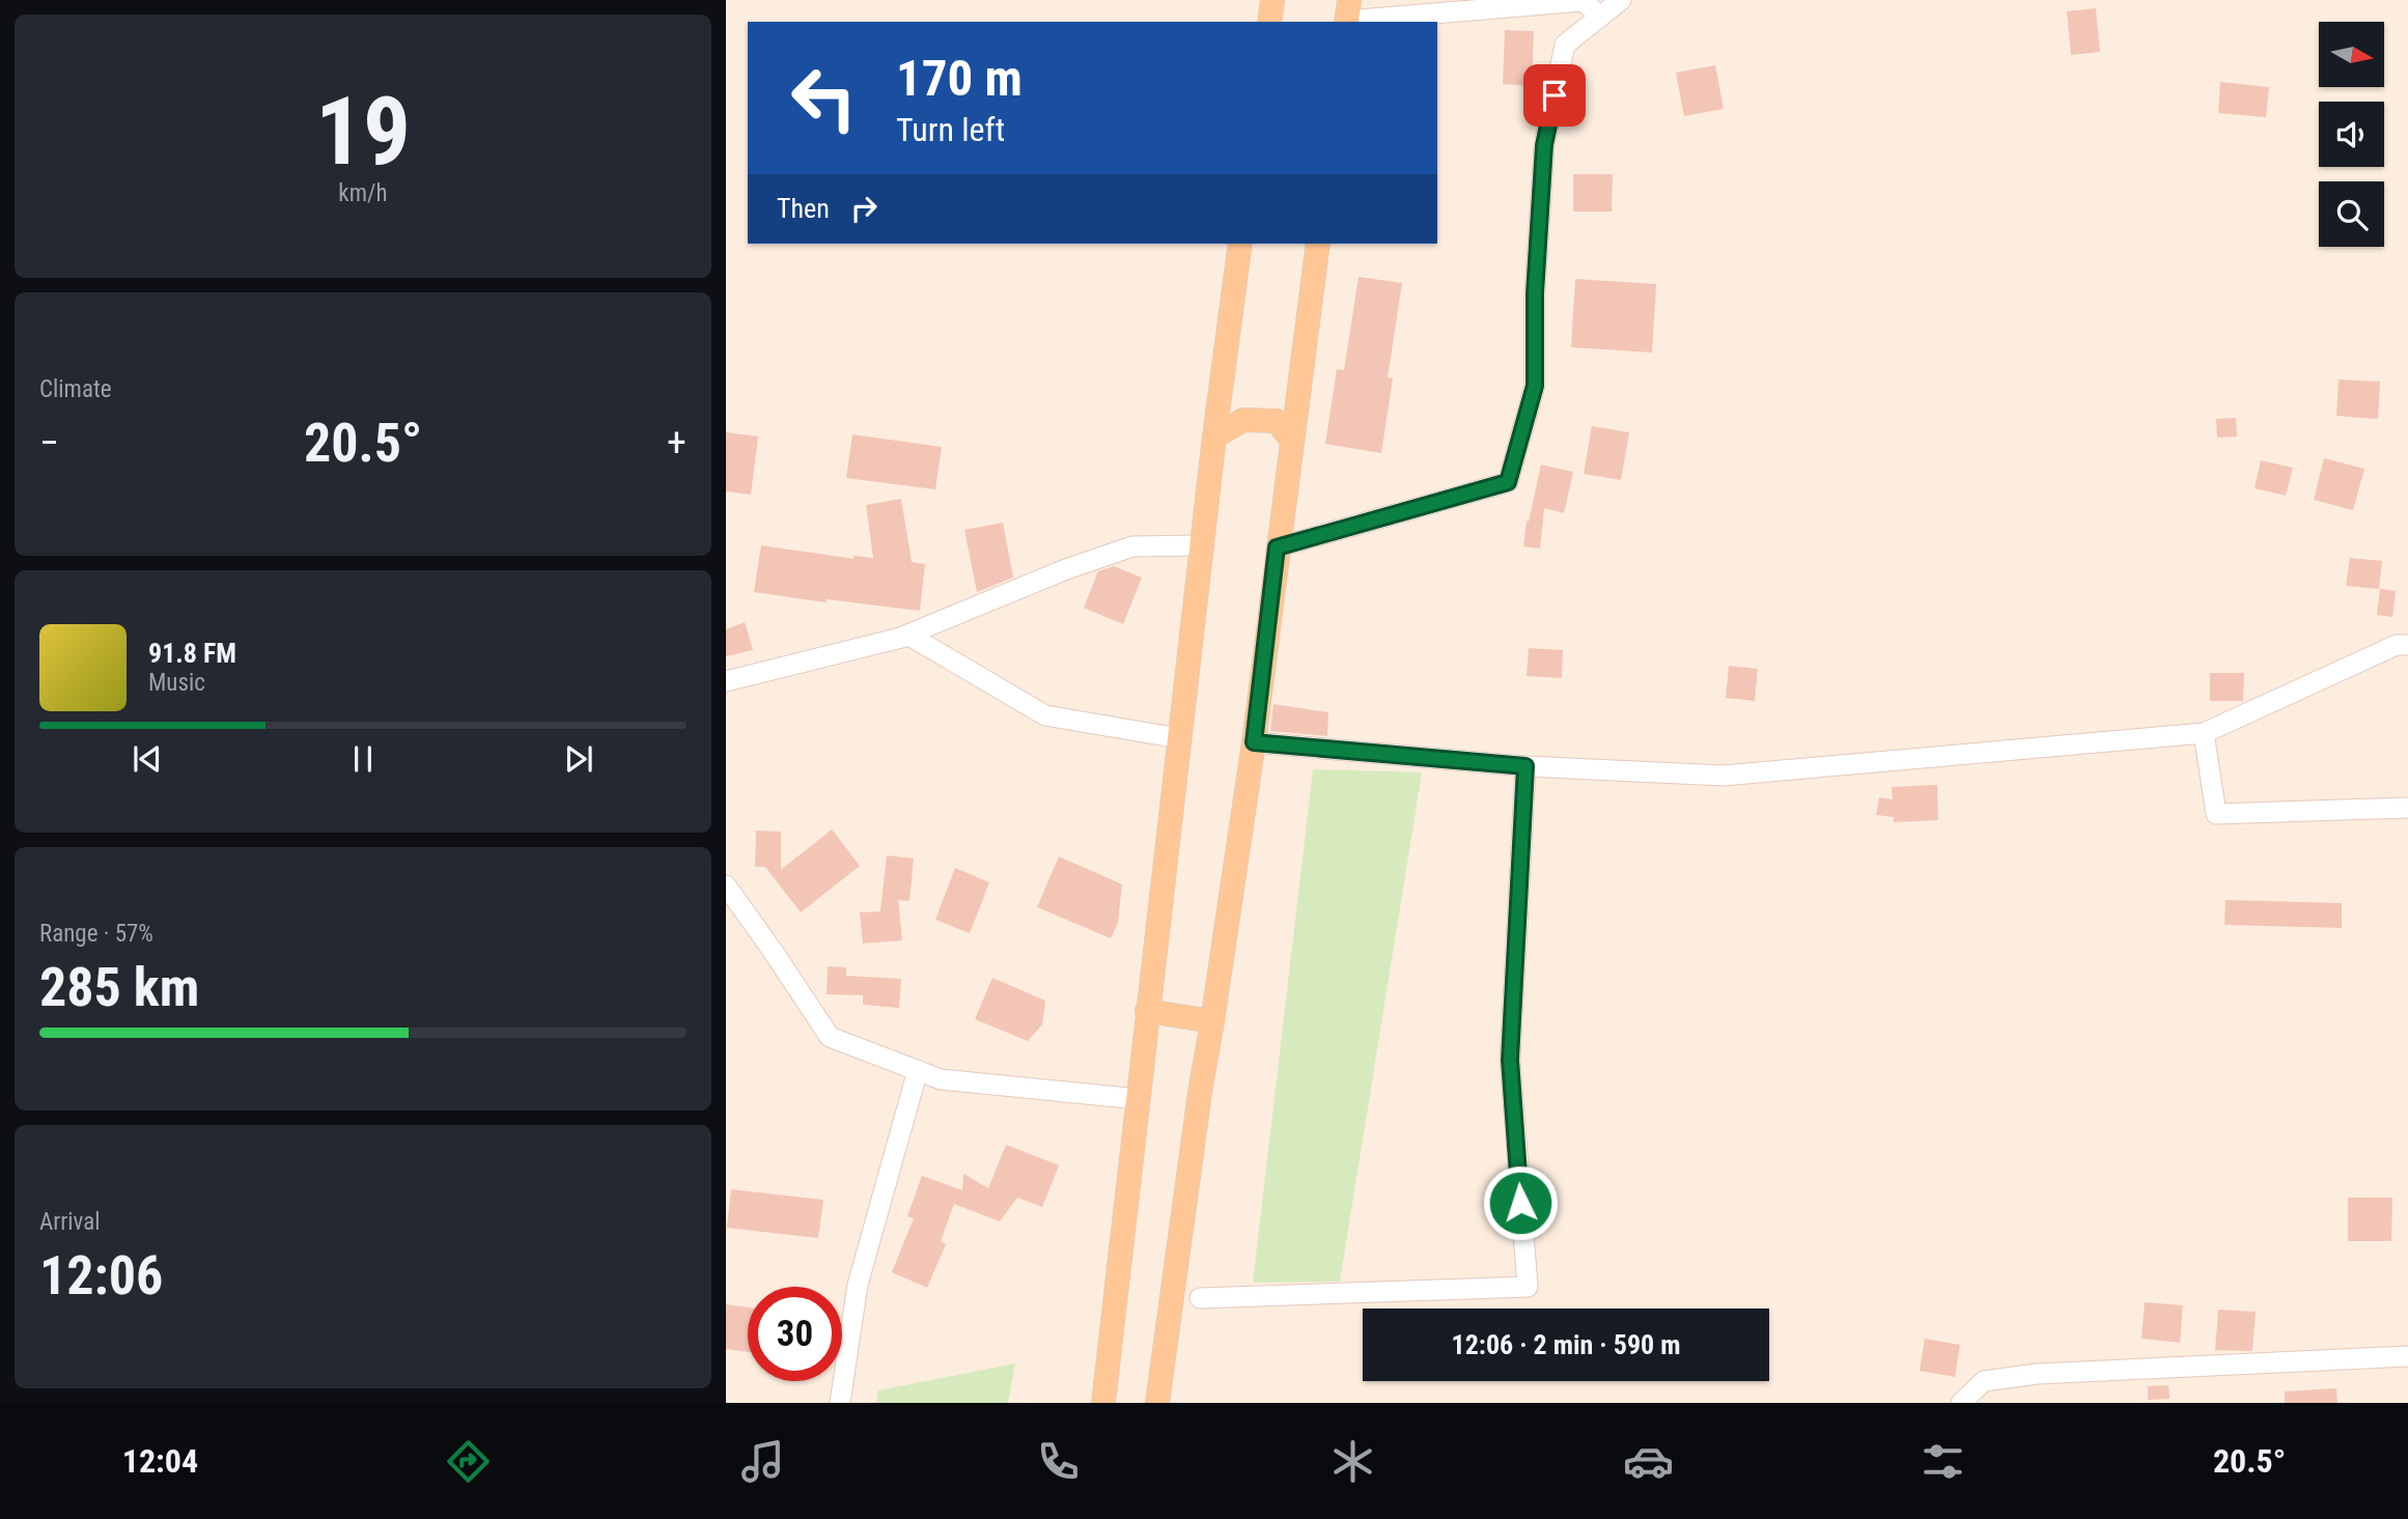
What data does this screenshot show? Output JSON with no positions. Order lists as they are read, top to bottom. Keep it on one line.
{"north":"right","page":{"tile":[["19","km/h"],"Climate",["Range · 57%","285 km"],["Arrival","12:06"]],"turn":["170 m","Turn left"],"then":"Then","heat":["−","20.5°","+"],"song":["91.8 FM","Music"],"limit":"30","trip":"12:06 · 2 min · 590 m","tabs":["12:04","20.5°"]}}
